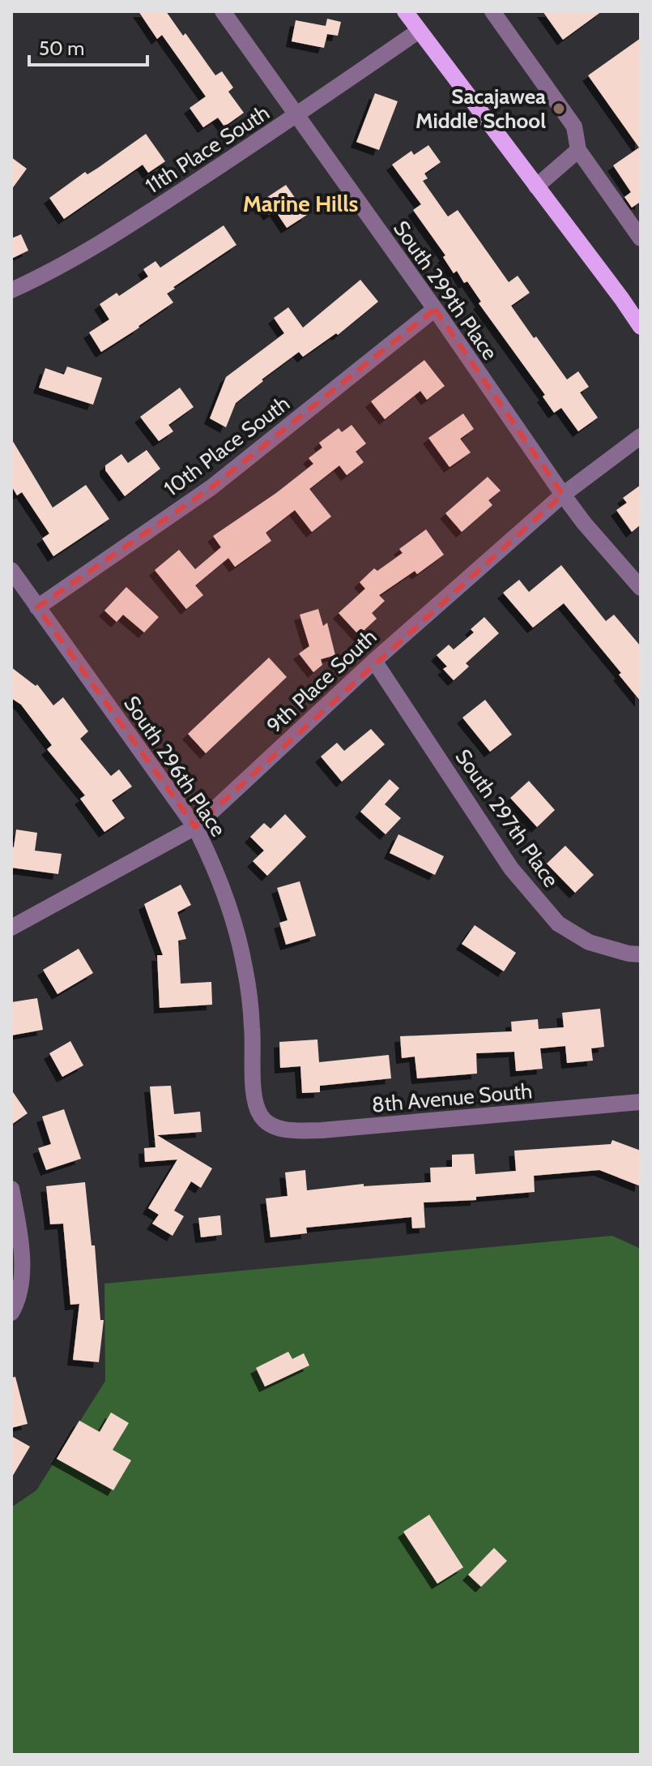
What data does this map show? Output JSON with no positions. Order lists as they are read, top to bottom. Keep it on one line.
{"streets":{"street":["11th Place South","South 299th Place","10th Place South","9th Place South","South 296th Place","South 297th Place","8th Avenue South"]},"crossings":[["11th Place South","South 299th Place"],["South 299th Place","10th Place South"],["South 299th Place","9th Place South"],["10th Place South","South 296th Place"],["9th Place South","South 296th Place"],["9th Place South","South 297th Place"],["South 296th Place","8th Avenue South"]],"districts":["Marine Hills"],"places":["Sacajawea Middle School"],"scale_bar":"50 m"}
